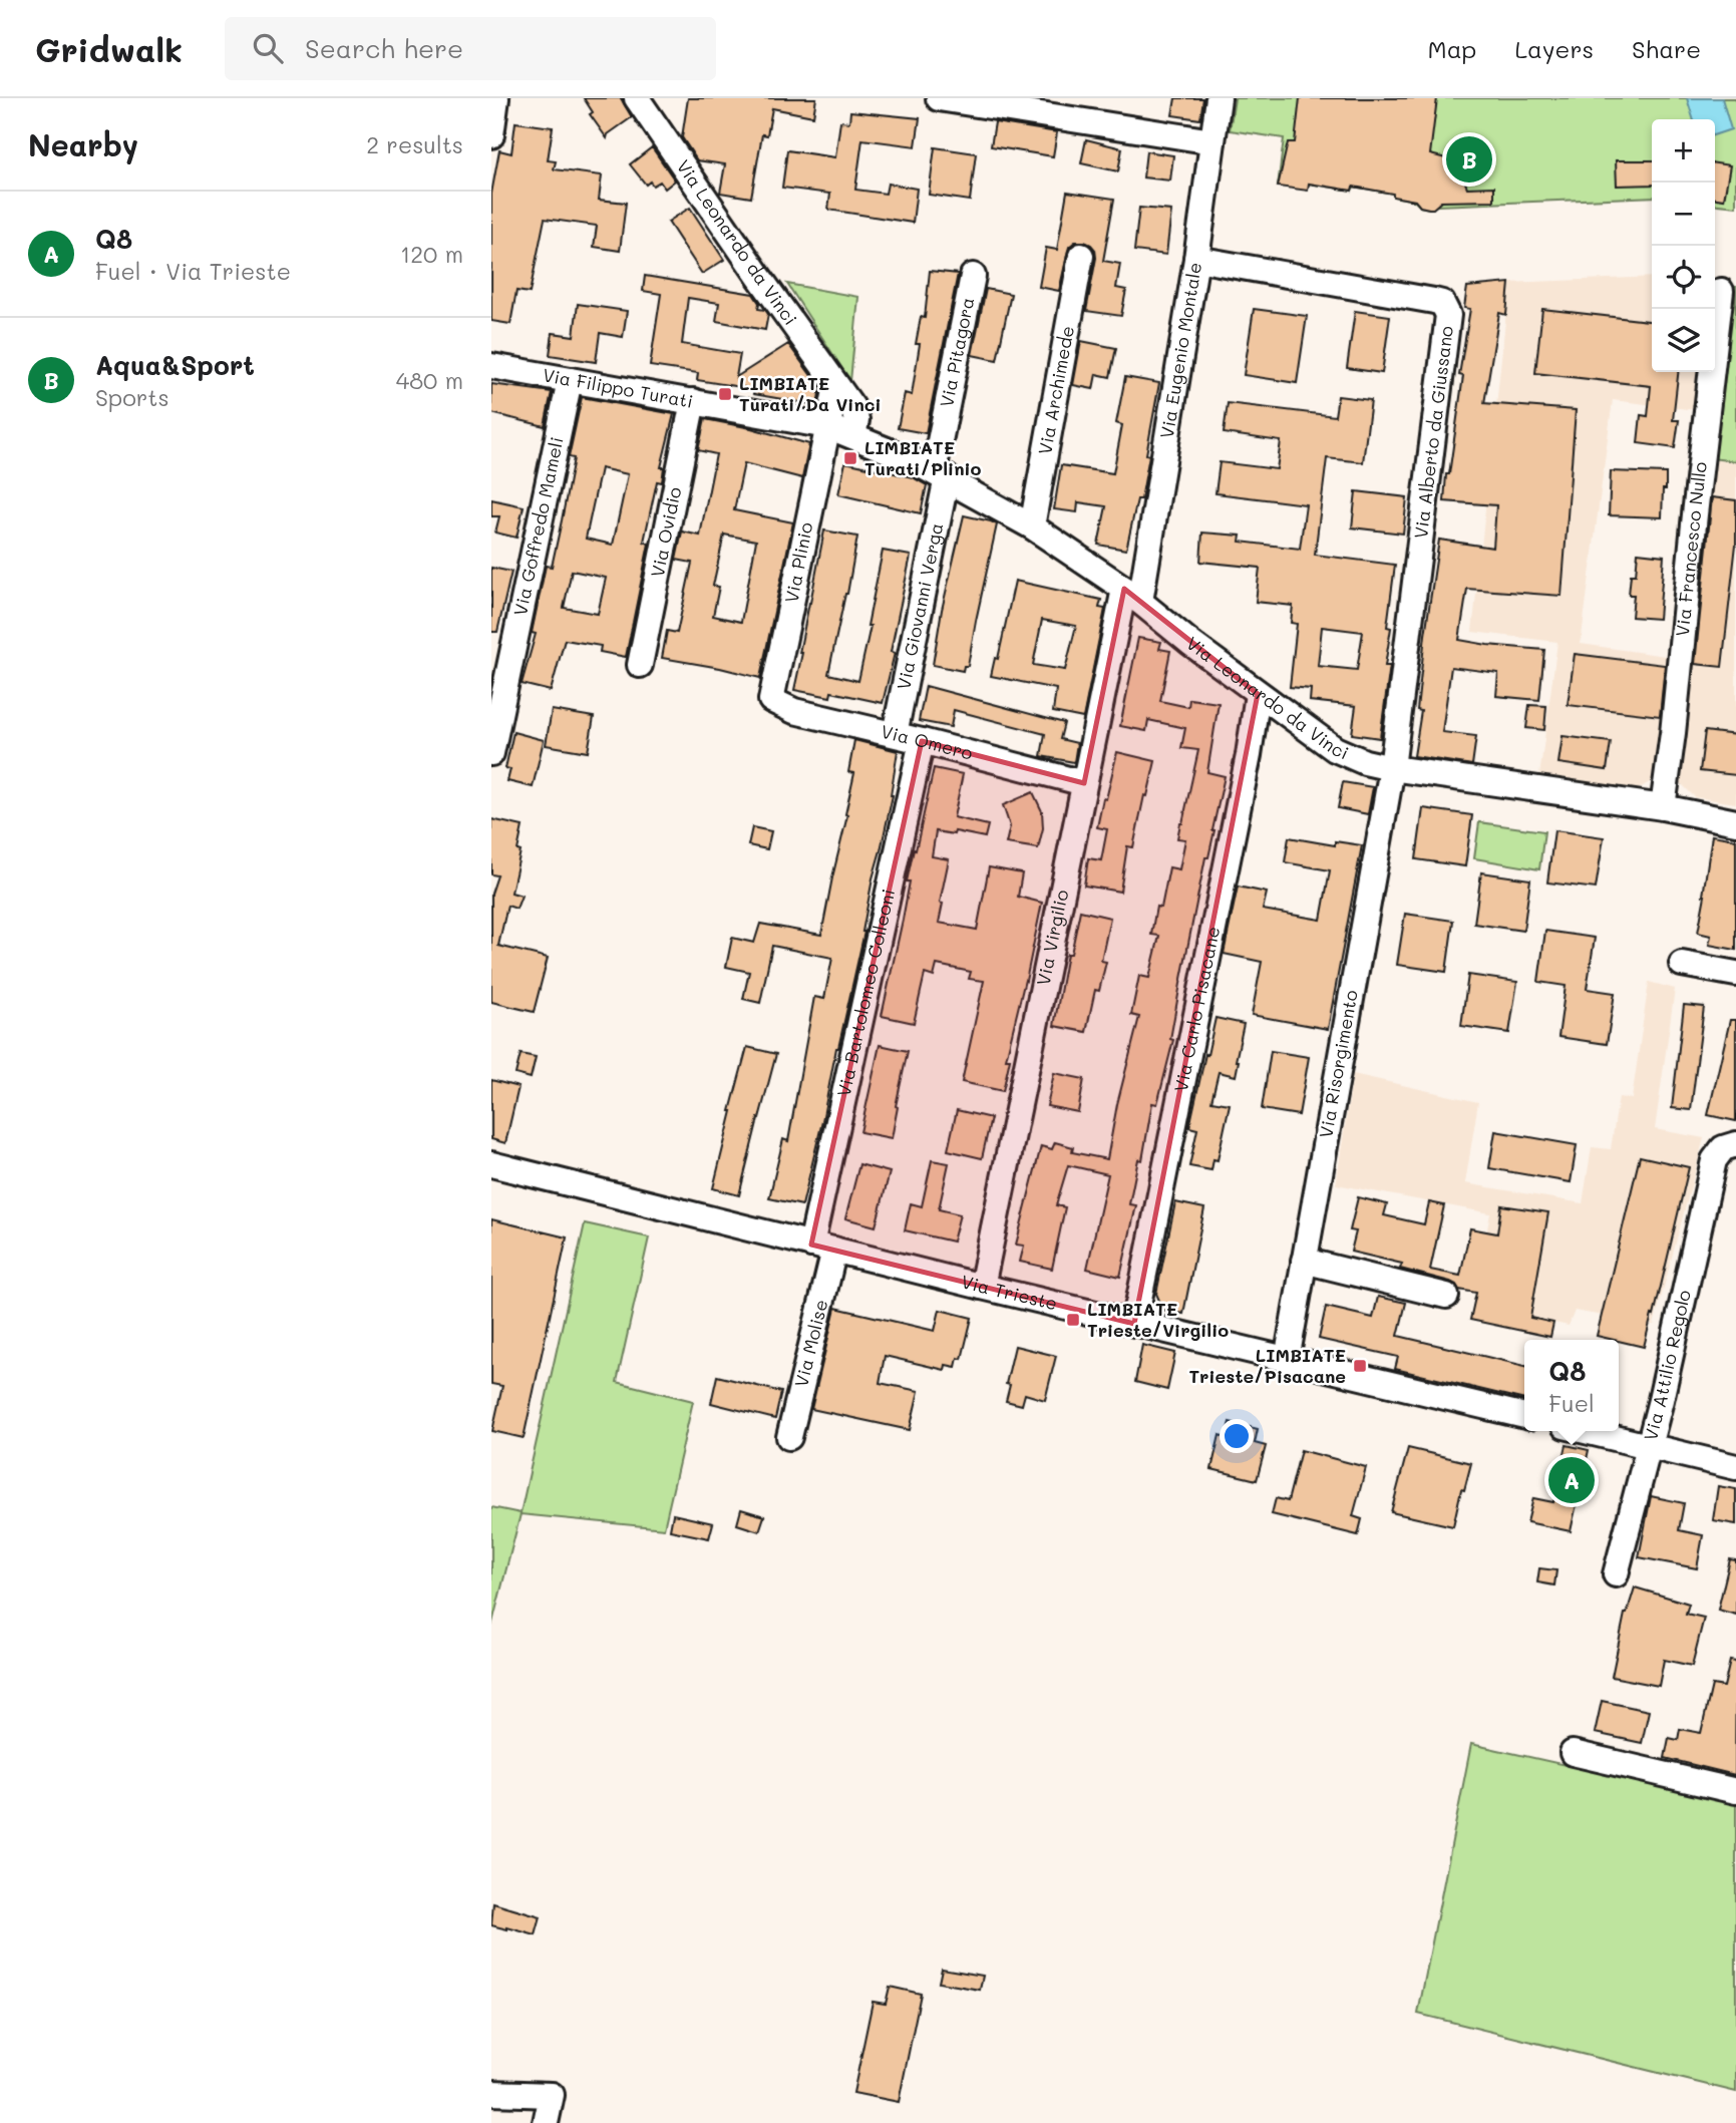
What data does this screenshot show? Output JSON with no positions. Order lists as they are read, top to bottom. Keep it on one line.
{"streets":{"street":["Via Leonardo da Vinci","Via Eugenio Montale","Via Pitagora","Via Filippo Turati","Via Archimede","Via Alberto da Giussano","Via Goffredo Mameli","Via Ovidio","Via Francesco Nullo","Via Plinio","Via Giovanni Verga","Via Omero","Via Virgilio","Via Bartolomeo Colleoni","Via Carlo Pisacane","Via Risorgimento","Via Trieste","Via Molise","Via Attilio Regolo"]},"crossings":[["Via Leonardo da Vinci","Via Eugenio Montale"],["Via Leonardo da Vinci","Via Pitagora"],["Via Leonardo da Vinci","Via Filippo Turati"],["Via Leonardo da Vinci","Via Archimede"],["Via Leonardo da Vinci","Via Alberto da Giussano"],["Via Leonardo da Vinci","Via Francesco Nullo"],["Via Leonardo da Vinci","Via Plinio"],["Via Leonardo da Vinci","Via Giovanni Verga"],["Via Leonardo da Vinci","Via Virgilio"],["Via Leonardo da Vinci","Via Carlo Pisacane"],["Via Leonardo da Vinci","Via Risorgimento"],["Via Eugenio Montale","Via Alberto da Giussano"],["Via Eugenio Montale","Via Virgilio"],["Via Pitagora","Via Giovanni Verga"],["Via Filippo Turati","Via Goffredo Mameli"],["Via Filippo Turati","Via Ovidio"],["Via Filippo Turati","Via Plinio"],["Via Alberto da Giussano","Via Risorgimento"],["Via Plinio","Via Omero"],["Via Giovanni Verga","Via Omero"],["Via Omero","Via Virgilio"],["Via Omero","Via Bartolomeo Colleoni"],["Via Virgilio","Via Trieste"],["Via Bartolomeo Colleoni","Via Trieste"],["Via Bartolomeo Colleoni","Via Molise"],["Via Carlo Pisacane","Via Trieste"],["Via Risorgimento","Via Trieste"],["Via Trieste","Via Molise"]],"places":{"transit":["LIMBIATE Turati/Da Vinci","LIMBIATE Turati/Plinio","LIMBIATE Trieste/Virgilio","LIMBIATE Trieste/Pisacane"]},"page":{"header":"Gridwalk","search":"Search here","nav":["Map","Layers","Share"],"heading":["Nearby","2 results"],"map_buttons":["+","−"],"pins":["B","A"],"list":[{"mark":"A","name":"Q8","note":"Fuel · Via Trieste","value":"120 m"},{"mark":"B","name":"Aqua&Sport","note":"Sports","value":"480 m"}],"popup":["Q8","Fuel"]}}
